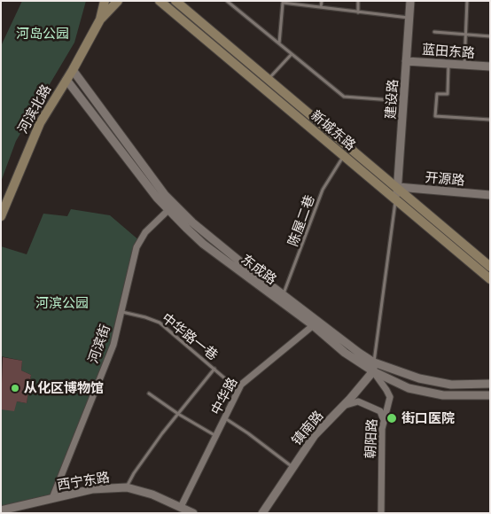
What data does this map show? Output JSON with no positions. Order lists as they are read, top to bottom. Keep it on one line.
{"streets":{"main road":["河滨北路","新城东路"],"street":["蓝田东路","建设路","开源路","东成路","河滨街","中华路","镇南路","朝阳路","西宁东路"],"lane":["陈屋二巷","中华路一巷"]},"crossings":[["蓝田东路","建设路"],["建设路","新城东路"],["建设路","开源路"],["河滨北路","东成路"],["新城东路","开源路"],["新城东路","陈屋二巷"],["陈屋二巷","东成路"],["东成路","河滨街"],["东成路","中华路"],["东成路","镇南路"],["东成路","朝阳路"],["中华路一巷","河滨街"],["中华路一巷","中华路"],["河滨街","西宁东路"],["中华路","西宁东路"],["镇南路","朝阳路"]],"parks":["河岛公园","河滨公园"],"places":["从化区博物馆","街口医院"]}
